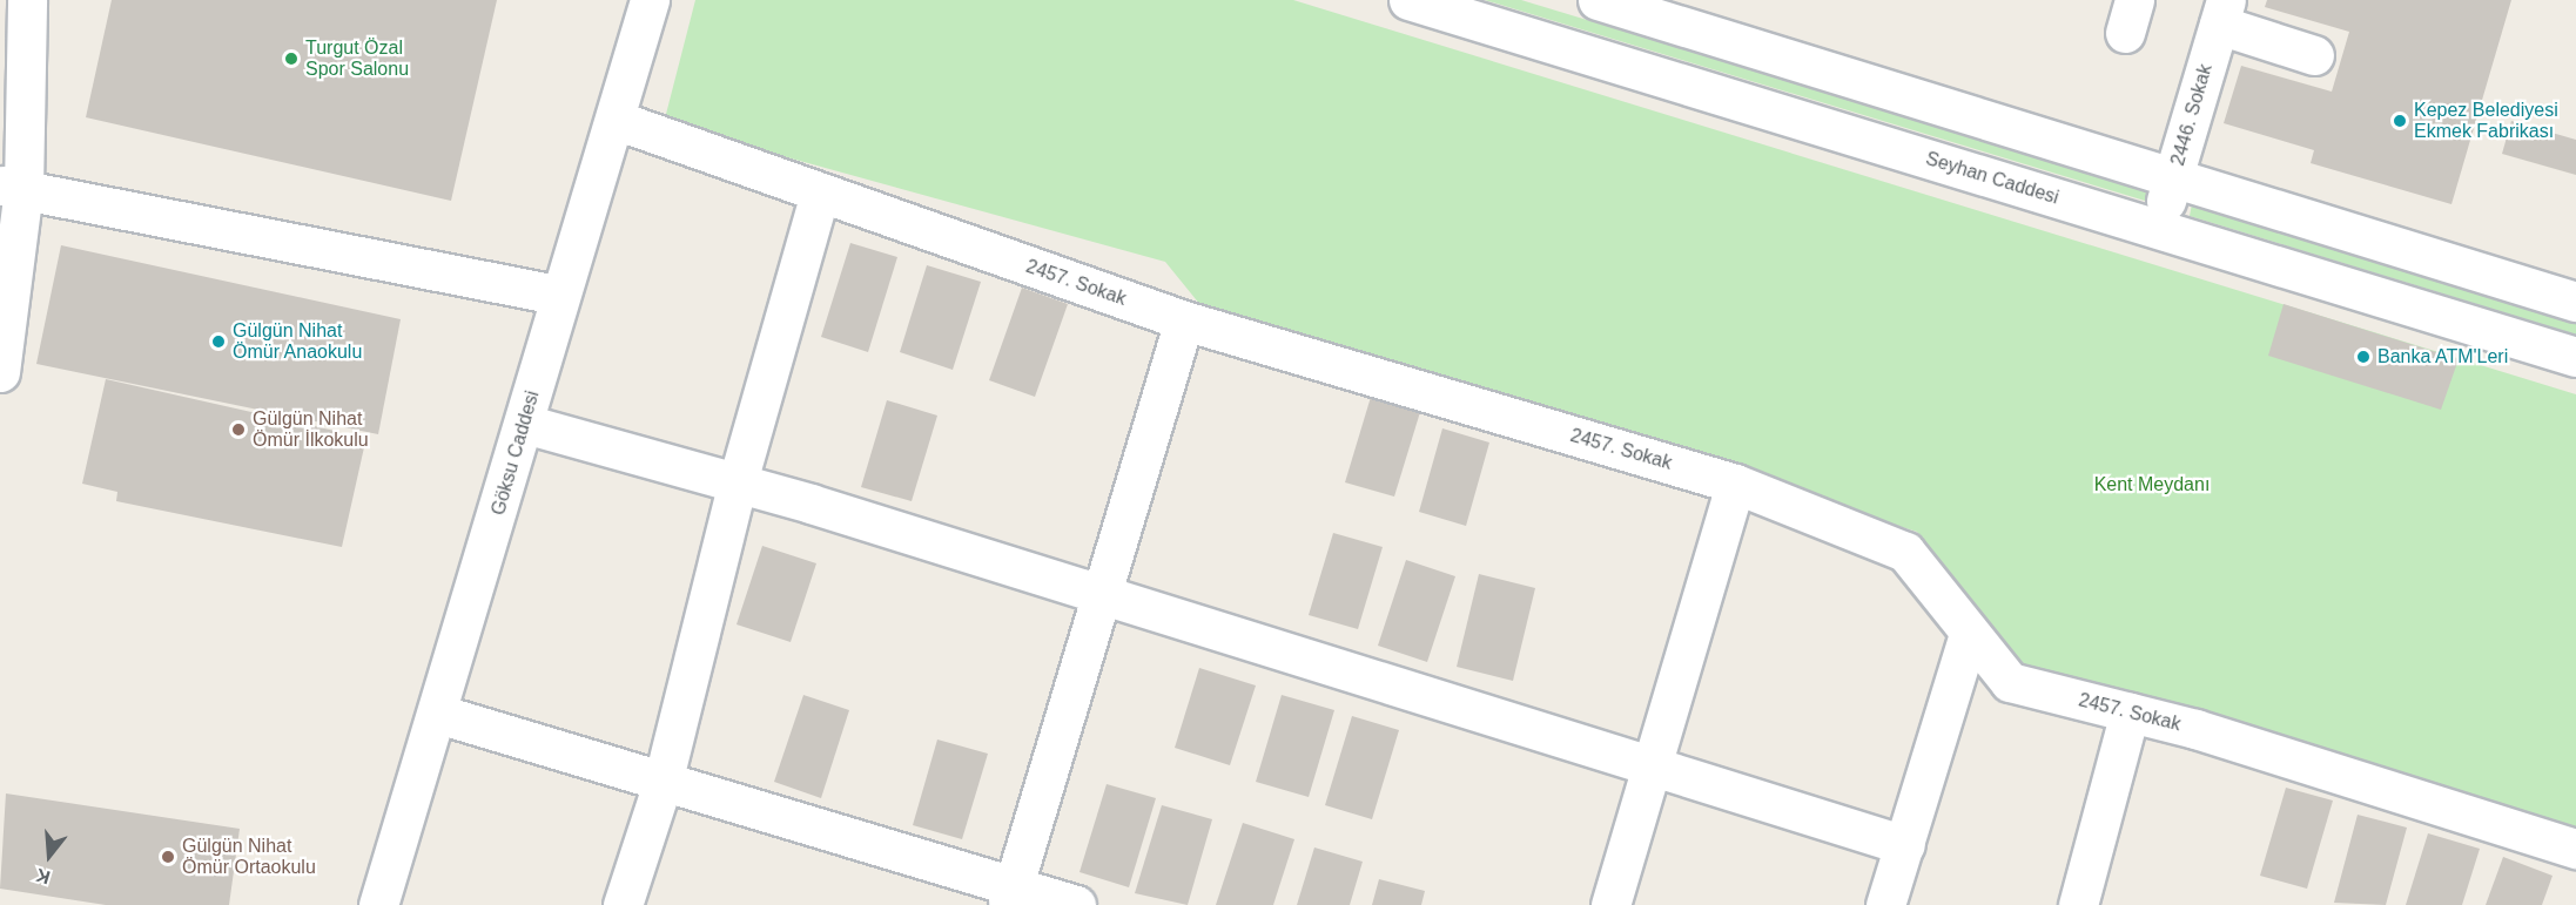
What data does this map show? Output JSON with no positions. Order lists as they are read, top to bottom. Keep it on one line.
{"streets":{"street":["2446. Sokak","Seyhan Caddesi","2457. Sokak","Göksu Caddesi"]},"crossings":[["2446. Sokak","Seyhan Caddesi"],["2457. Sokak","Göksu Caddesi"]],"parks":["Kent Meydanı"],"places":["Turgut Özal Spor Salonu","Kepez Belediyesi Ekmek Fabrikası","Gülgün Nihat Ömür Anaokulu","Banka ATM'Leri","Gülgün Nihat Ömür İlkokulu","Gülgün Nihat Ömür Ortaokulu"],"north":"bottom"}
